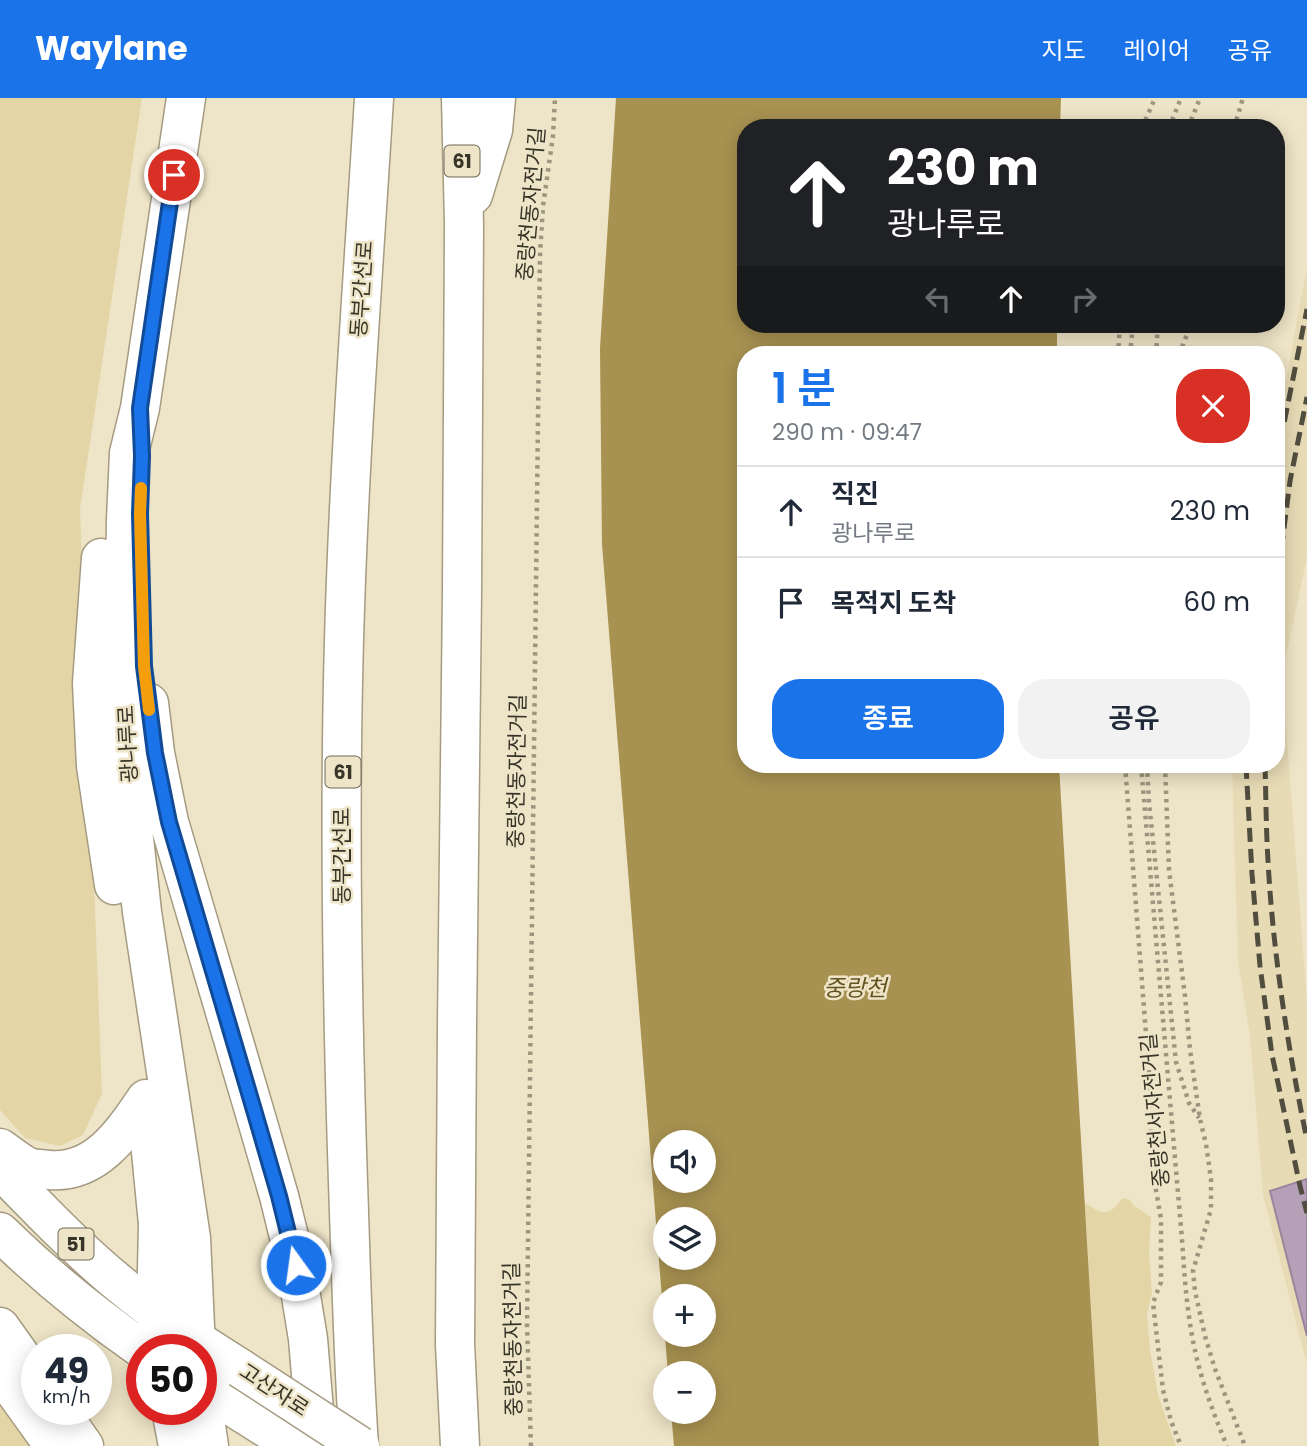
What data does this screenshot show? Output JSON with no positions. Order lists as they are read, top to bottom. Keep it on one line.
{"streets":{"main road":["61","동부간선로","광나루로","51","고산자로"],"path":["중랑천동자전거길","중랑천서자전거길"]},"crossings":[["동부간선로","고산자로"]],"water":["중랑천"],"page":{"header":"Waylane","nav":["지도","레이어","공유"],"turn":["230 m","광나루로"],"heading":["1 분","290 m · 09:47"],"list":[{"name":"직진","note":"광나루로","value":"230 m"},{"name":"목적지 도착","value":"60 m"}],"buttons":["종료","공유"],"map_buttons":["+","−"],"speed":"49 km/h","limit":"50"}}
